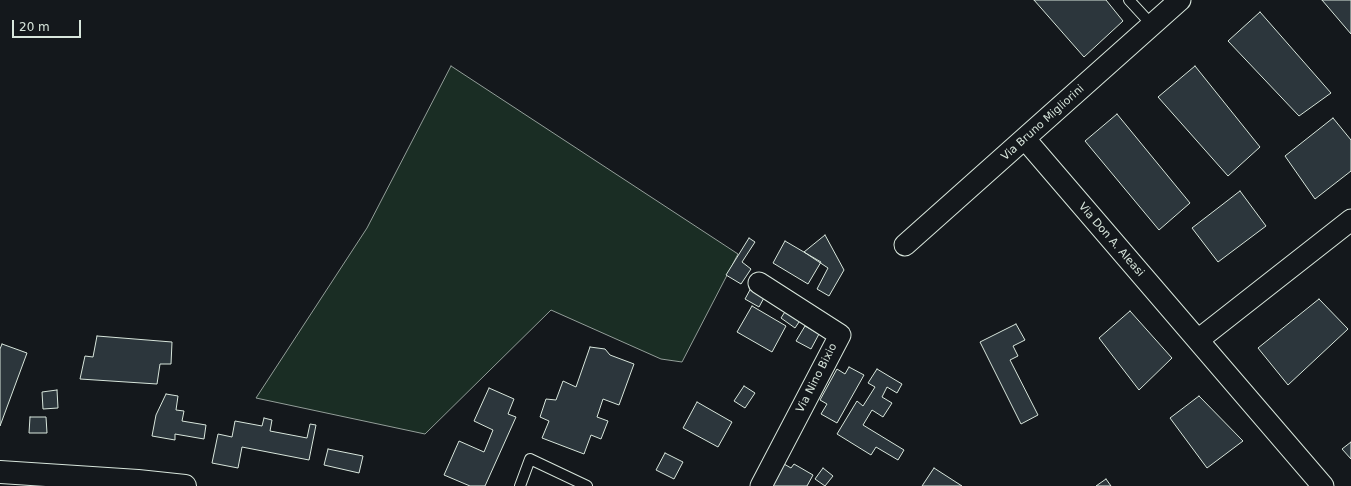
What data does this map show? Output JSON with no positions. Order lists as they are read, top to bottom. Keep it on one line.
{"streets":{"street":["Via Bruno Migliorini","Via Don A. Aleasi","Via Nino Bixio"]},"crossings":[["Via Bruno Migliorini","Via Don A. Aleasi"]],"scale_bar":"20 m"}
